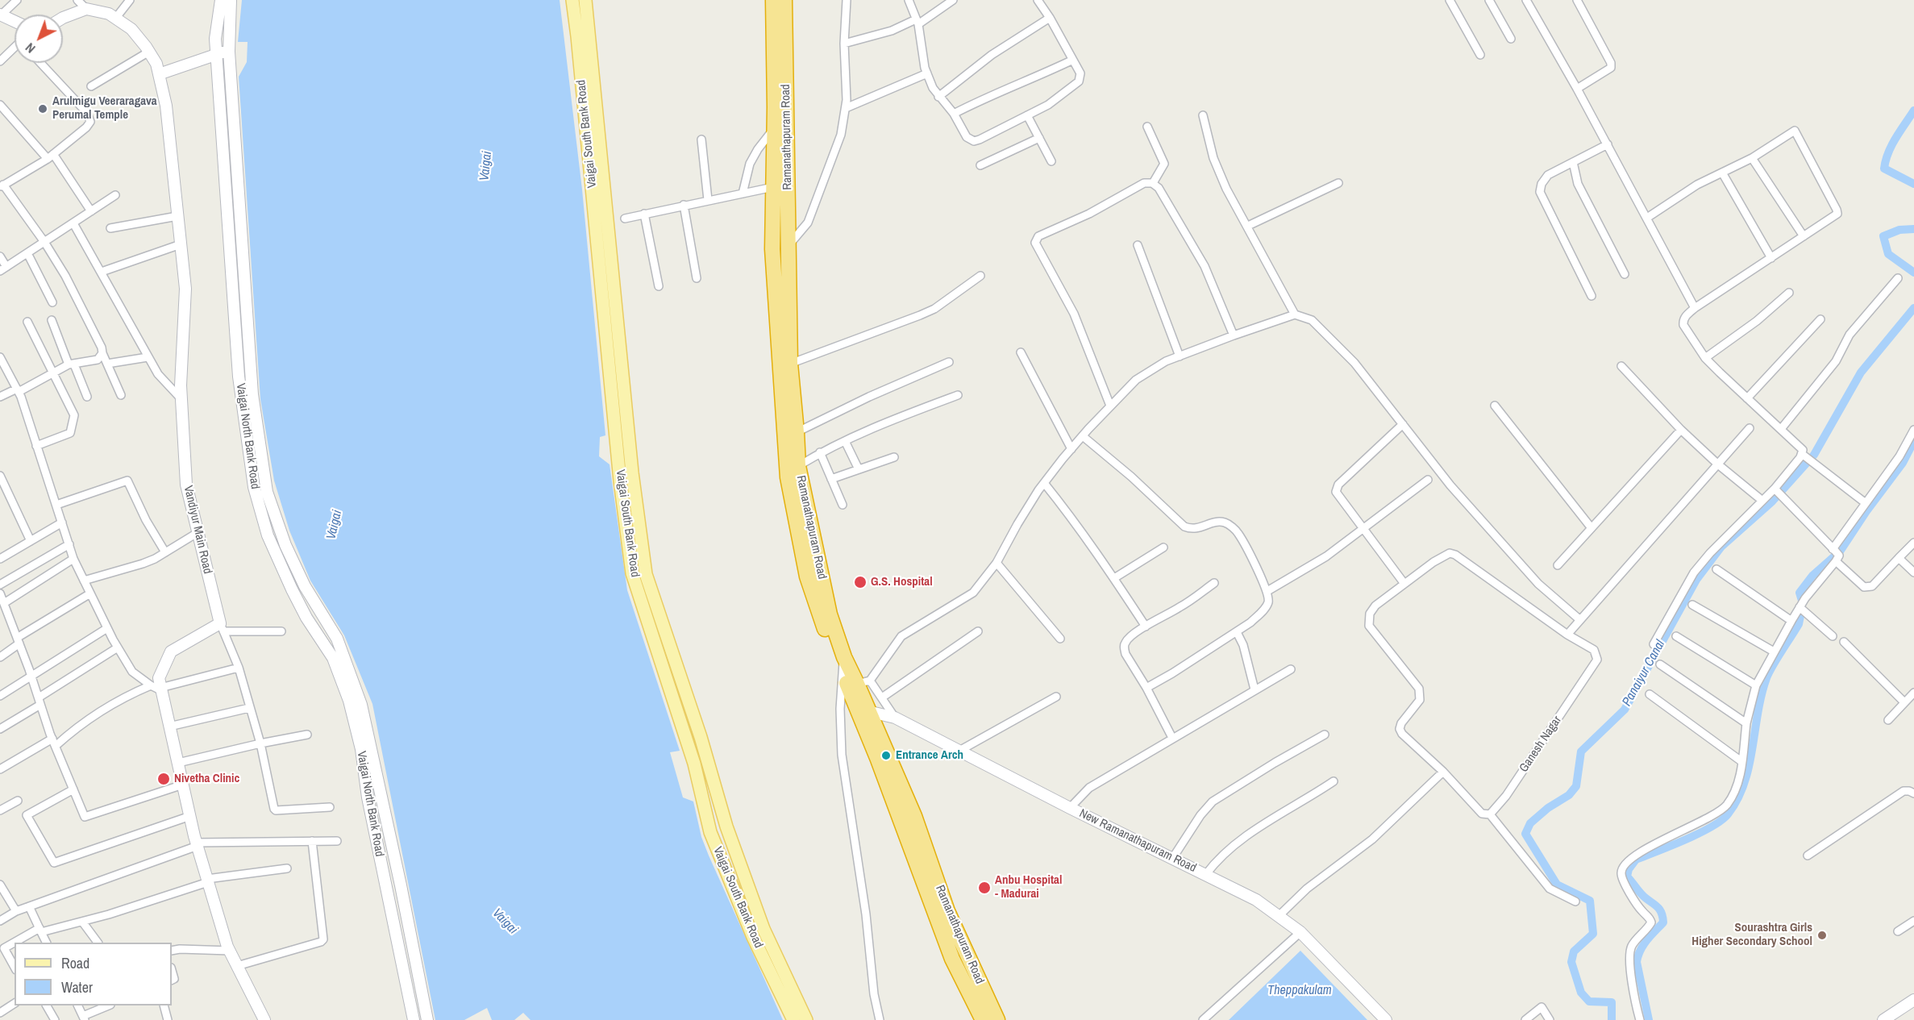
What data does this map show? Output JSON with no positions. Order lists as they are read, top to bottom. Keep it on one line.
{"streets":{"highway":["Ramanathapuram Road"],"main road":["Vaigai South Bank Road"],"street":["Vaigai North Bank Road","Vandiyur Main Road","Ganesh Nagar","New Ramanathapuram Road"]},"crossings":[["Ramanathapuram Road","New Ramanathapuram Road"]],"water":["Vaigai","Panaiyur Canal","Theppakulam"],"places":["Arulmigu Veeraragava Perumal Temple","G.S. Hospital","Entrance Arch","Nivetha Clinic","Anbu Hospital - Madurai","Sourashtra Girls Higher Secondary School"],"legend":["Road","Water"],"north":"bottom left"}
